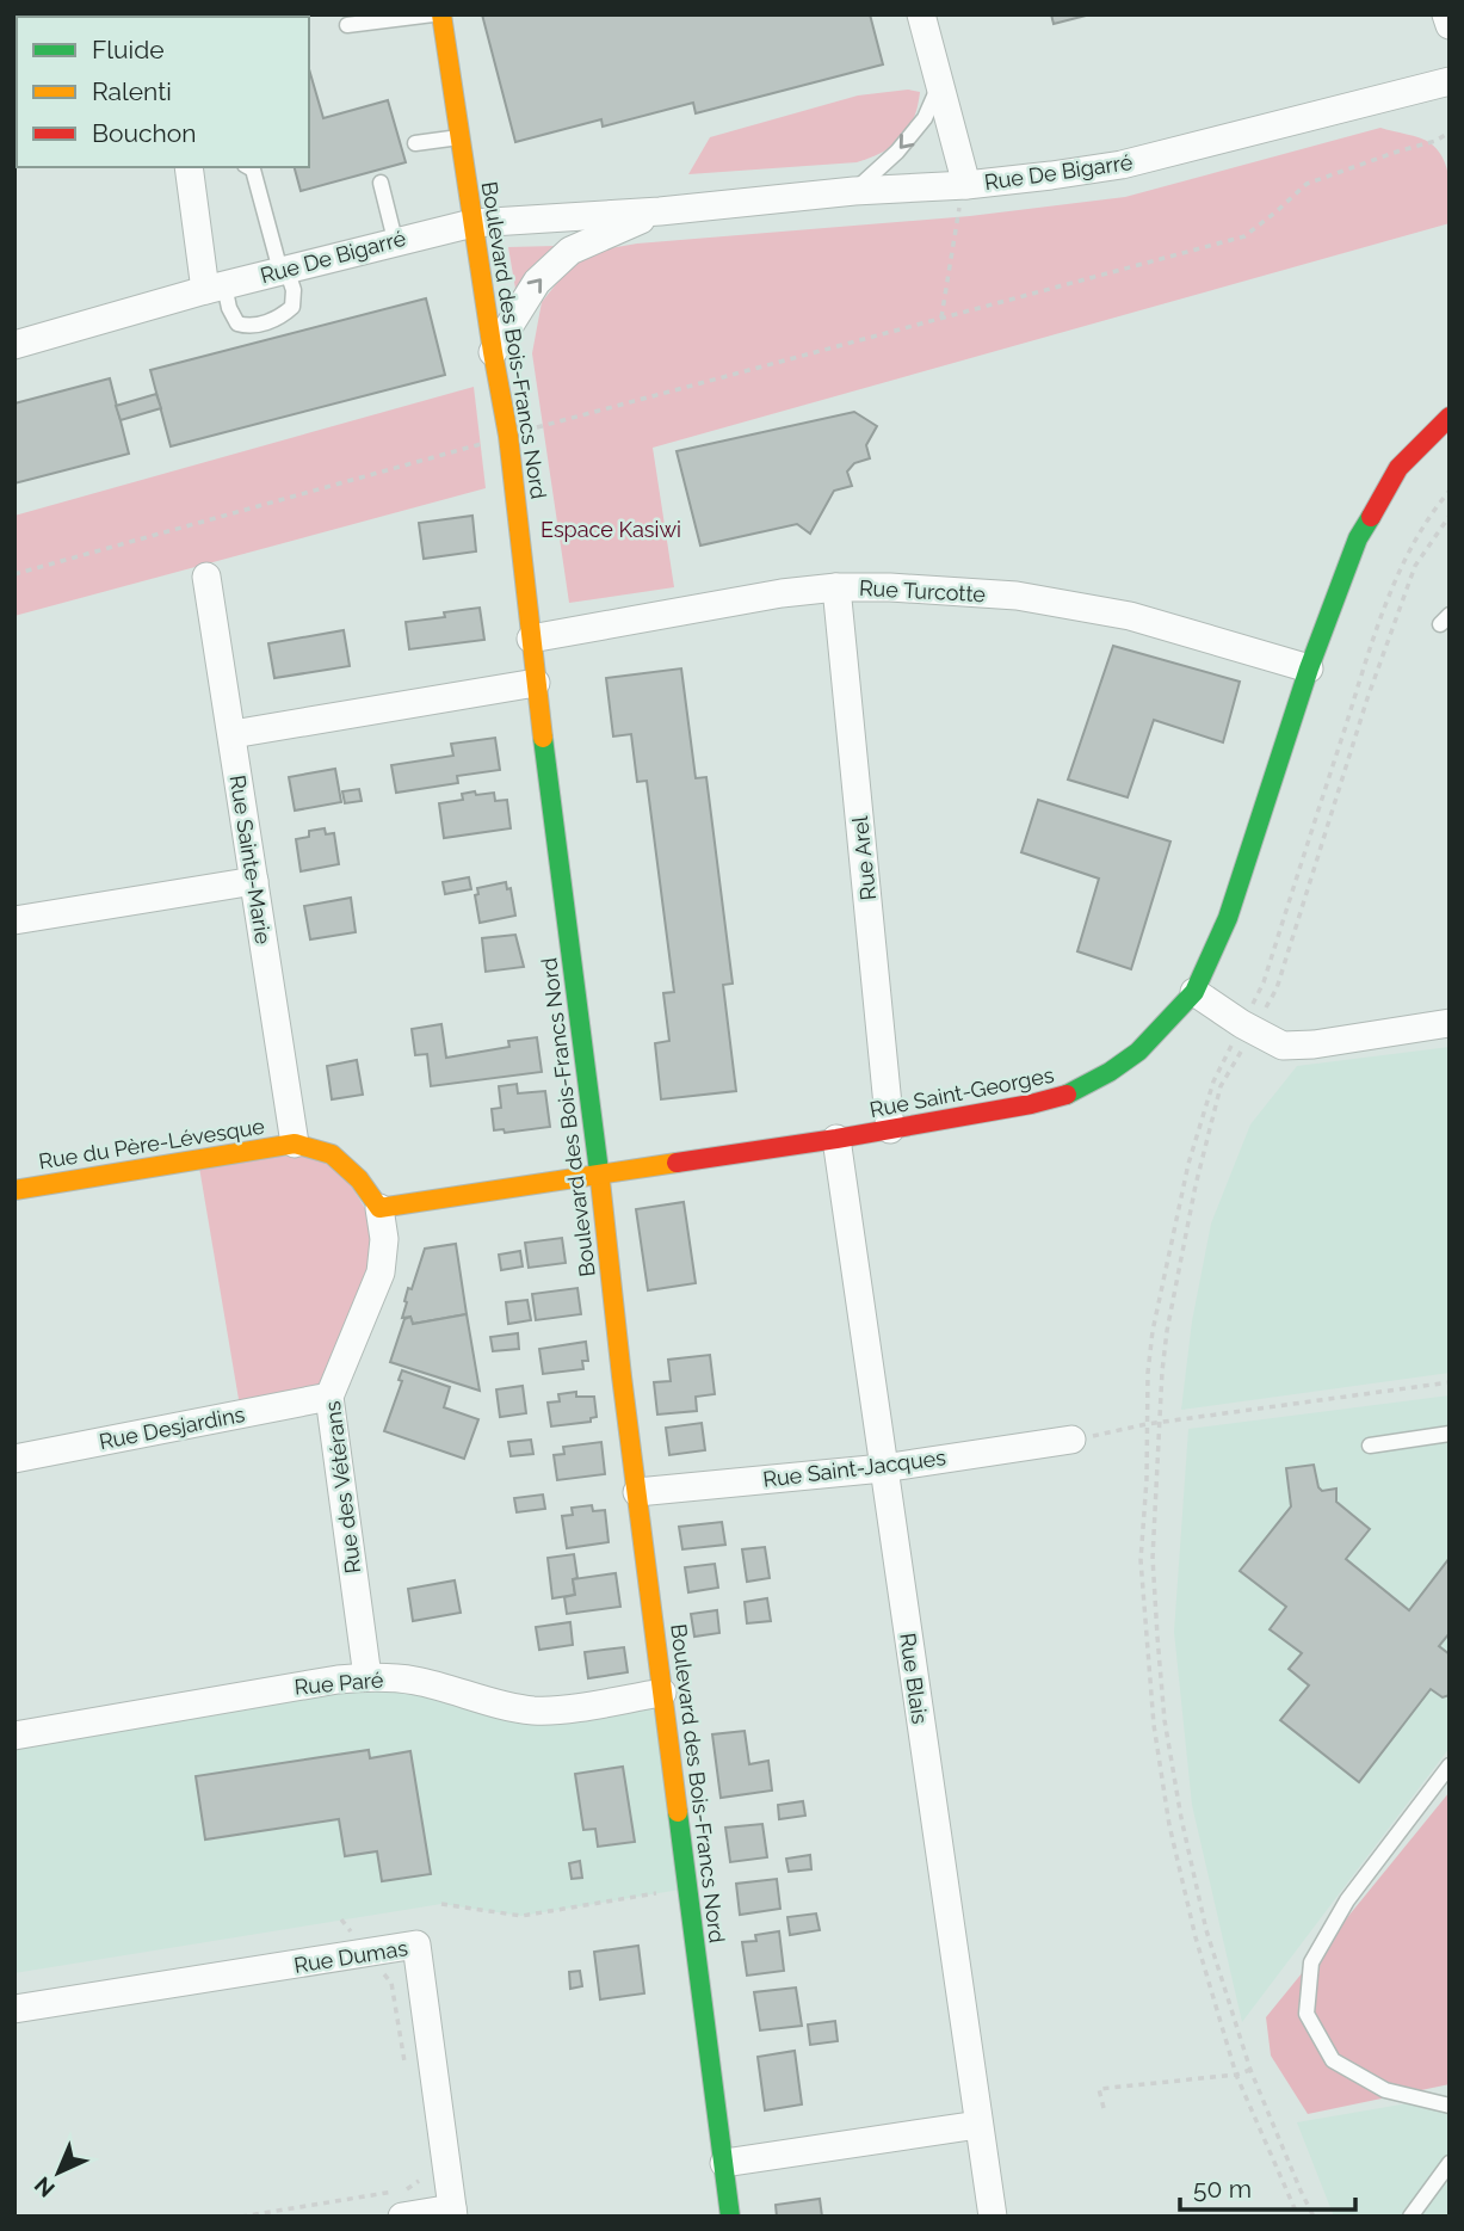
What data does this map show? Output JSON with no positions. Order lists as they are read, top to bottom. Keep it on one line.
{"streets":{"street":["Rue De Bigarré","Boulevard des Bois-Francs Nord","Rue Turcotte","Rue Arel","Rue Sainte-Marie","Rue Saint-Georges","Rue du Père-Lévesque","Rue Desjardins","Rue Saint-Jacques","Rue des Vétérans","Rue Blais","Rue Paré","Rue Dumas"]},"crossings":[["Rue De Bigarré","Boulevard des Bois-Francs Nord"],["Boulevard des Bois-Francs Nord","Rue Turcotte"],["Boulevard des Bois-Francs Nord","Rue Saint-Georges"],["Boulevard des Bois-Francs Nord","Rue Saint-Jacques"],["Boulevard des Bois-Francs Nord","Rue Paré"],["Rue Turcotte","Rue Arel"],["Rue Turcotte","Rue Saint-Georges"],["Rue Arel","Rue Saint-Georges"],["Rue Sainte-Marie","Rue du Père-Lévesque"],["Rue Saint-Georges","Rue des Vétérans"],["Rue Saint-Georges","Rue Blais"],["Rue Desjardins","Rue des Vétérans"],["Rue Saint-Jacques","Rue Blais"],["Rue des Vétérans","Rue Paré"]],"parks":["Espace Kasiwi"],"legend":["Fluide","Ralenti","Bouchon"],"scale_bar":"50 m","north":"bottom left"}
